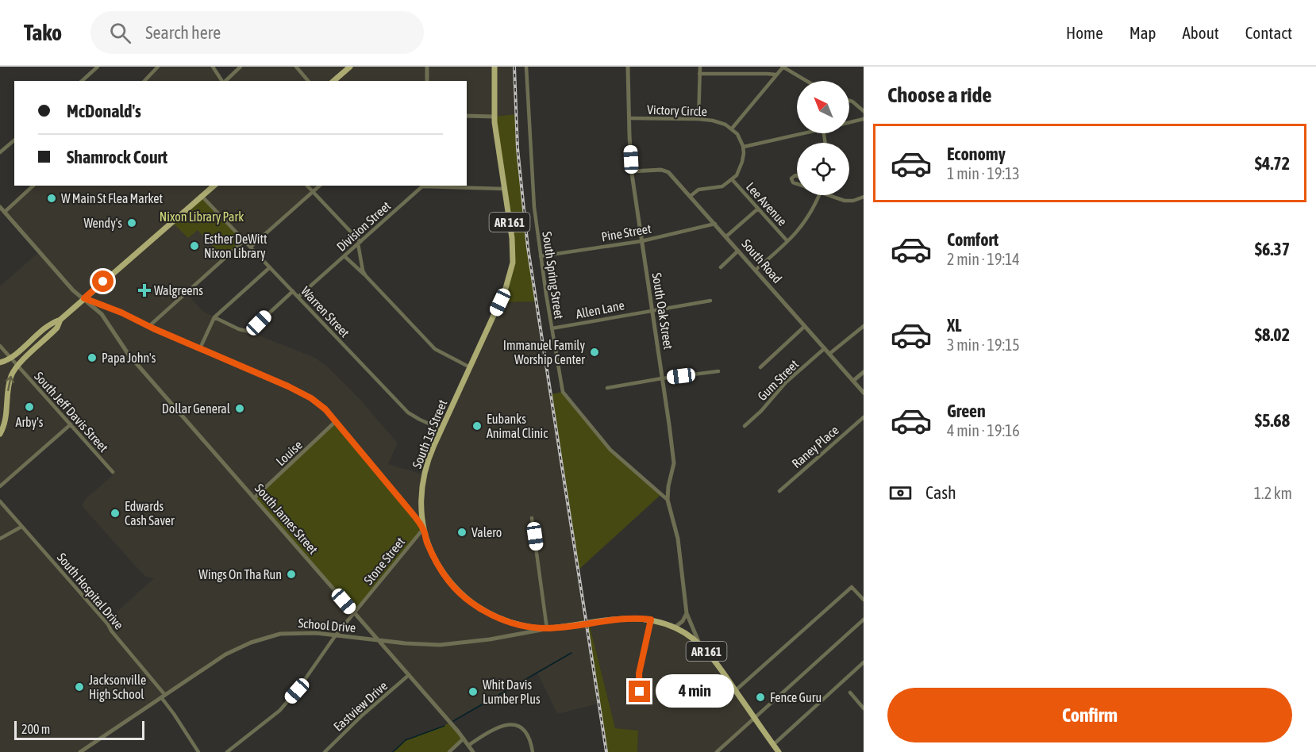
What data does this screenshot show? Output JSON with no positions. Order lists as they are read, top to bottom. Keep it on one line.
{"streets":{"main road":["AR 161","South 1st Street"],"street":["Victory Circle","Lee Avenue","Division Street","Pine Street","South Road","South Spring Street","Allen Lane","South Oak Street","Warren Street","Gum Street","South Jeff Davis Street","Raney Place","Louise","South James Street","Stone Street","South Hospital Drive","School Drive","Eastview Drive"]},"crossings":[["Victory Circle","South Oak Street"],["Division Street","Warren Street"],["Division Street","South 1st Street"],["Pine Street","South Road"],["Pine Street","South Spring Street"],["Pine Street","South Oak Street"],["South Road","South Oak Street"],["South Road","Gum Street"],["South Spring Street","Allen Lane"],["South Spring Street","South Oak Street"],["Allen Lane","South Oak Street"],["South Oak Street","South 1st Street"],["Warren Street","South 1st Street"],["South 1st Street","Stone Street"],["South 1st Street","School Drive"],["Louise","South James Street"],["South James Street","Stone Street"],["South James Street","School Drive"],["South James Street","Eastview Drive"],["Stone Street","School Drive"],["South Hospital Drive","School Drive"]],"parks":["Nixon Library Park"],"places":{"other":["W Main St Flea Market","Wendy's","Esther DeWitt Nixon Library","Immanuel Family Worship Center","Papa John's","Arby's","Dollar General","Eubanks Animal Clinic","Edwards Cash Saver","Valero","Wings On Tha Run","Jacksonville High School","Whit Davis Lumber Plus","Fence Guru"],"health":["Walgreens"]},"scale_bar":"200 m","north":"top left","page":{"header":"Tako","search":"Search here","nav":["Home","Map","About","Contact"],"heading":"Choose a ride","banner":["McDonald's","Shamrock Court"],"list":[{"name":"Economy","note":"1 min · 19:13","value":"$4.72"},{"name":"Comfort","note":"2 min · 19:14","value":"$6.37"},{"name":"XL","note":"3 min · 19:15","value":"$8.02"},{"name":"Green","note":"4 min · 19:16","value":"$5.68"}],"pay":["Cash","1.2 km"],"bubble":"4 min","buttons":"Confirm","scale":"200 m"}}
